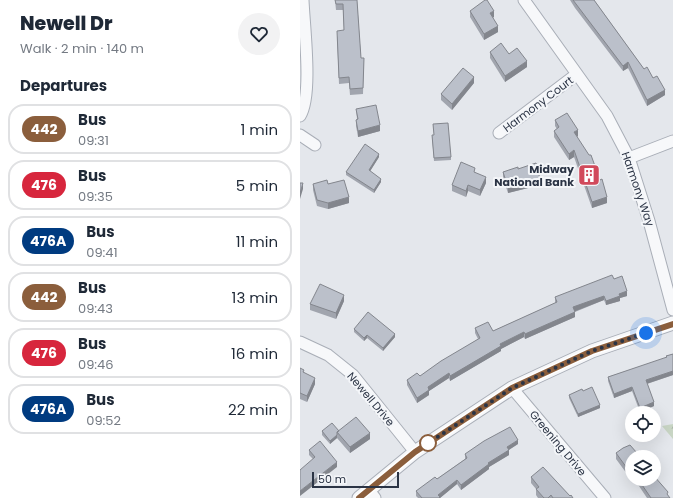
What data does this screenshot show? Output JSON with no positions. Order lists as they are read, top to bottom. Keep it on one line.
{"streets":{"street":["Harmony Court","Harmony Way","Newell Drive","Greening Drive"]},"crossings":[["Harmony Court","Harmony Way"]],"places":{"building":["Midway National Bank"]},"lines":["bus line 442"],"scale_bar":"50 m","page":{"heading":[["Newell Dr","Walk · 2 min · 140 m"],"Departures"],"list":[{"mark":"442","name":"Bus","note":"09:31","value":"1 min"},{"mark":"476","name":"Bus","note":"09:35","value":"5 min"},{"mark":"476A","name":"Bus","note":"09:41","value":"11 min"},{"mark":"442","name":"Bus","note":"09:43","value":"13 min"},{"mark":"476","name":"Bus","note":"09:46","value":"16 min"},{"mark":"476A","name":"Bus","note":"09:52","value":"22 min"}],"scale":"50 m"}}
